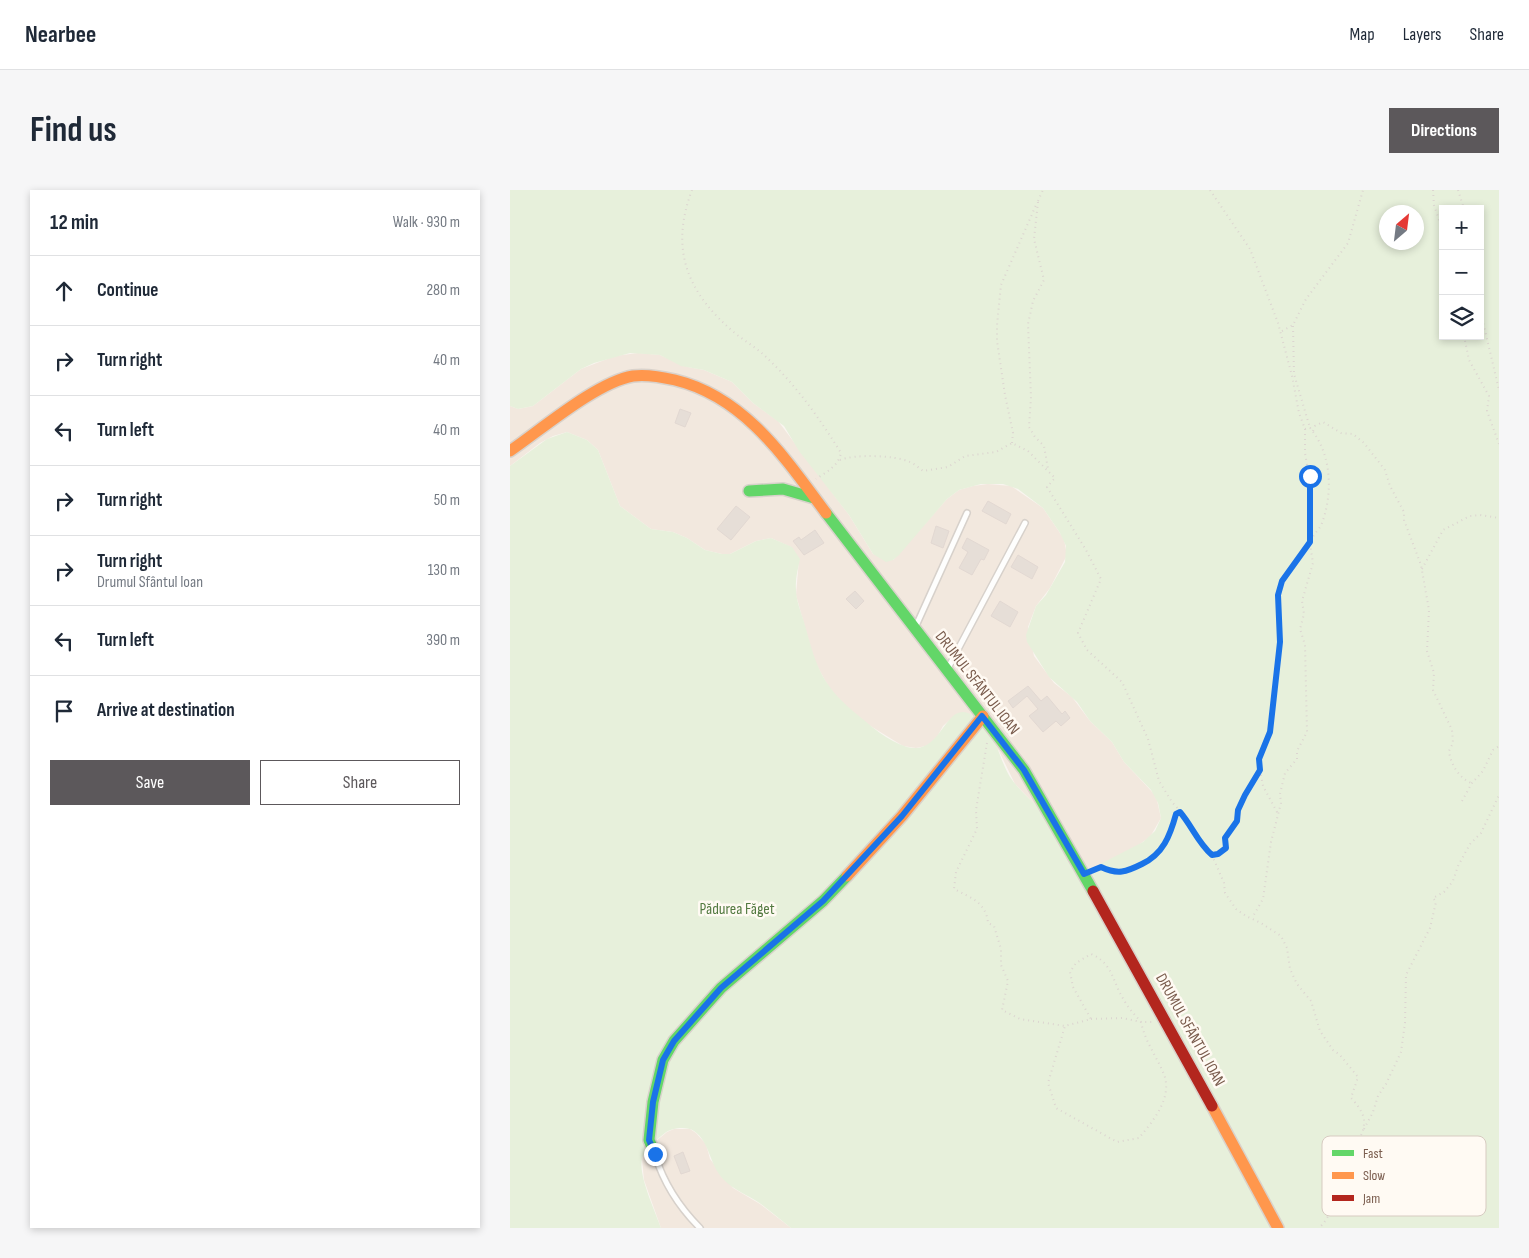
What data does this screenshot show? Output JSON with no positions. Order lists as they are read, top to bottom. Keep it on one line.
{"streets":{"main road":["DRUMUL SFÂNTUL IOAN"]},"parks":["Pădurea Făget"],"legend":["Fast","Slow","Jam"],"north":"top right","page":{"header":"Nearbee","nav":["Map","Layers","Share"],"buttons":["Directions",["Save","Share"]],"title":"Find us","heading":["12 min","Walk · 930 m"],"map_buttons":["+","−"],"list":[["Continue","280 m"],["Turn right","40 m"],["Turn left","40 m"],["Turn right","50 m"],["Turn right","Drumul Sfântul Ioan","130 m"],["Turn left","390 m"],"Arrive at destination"]}}
